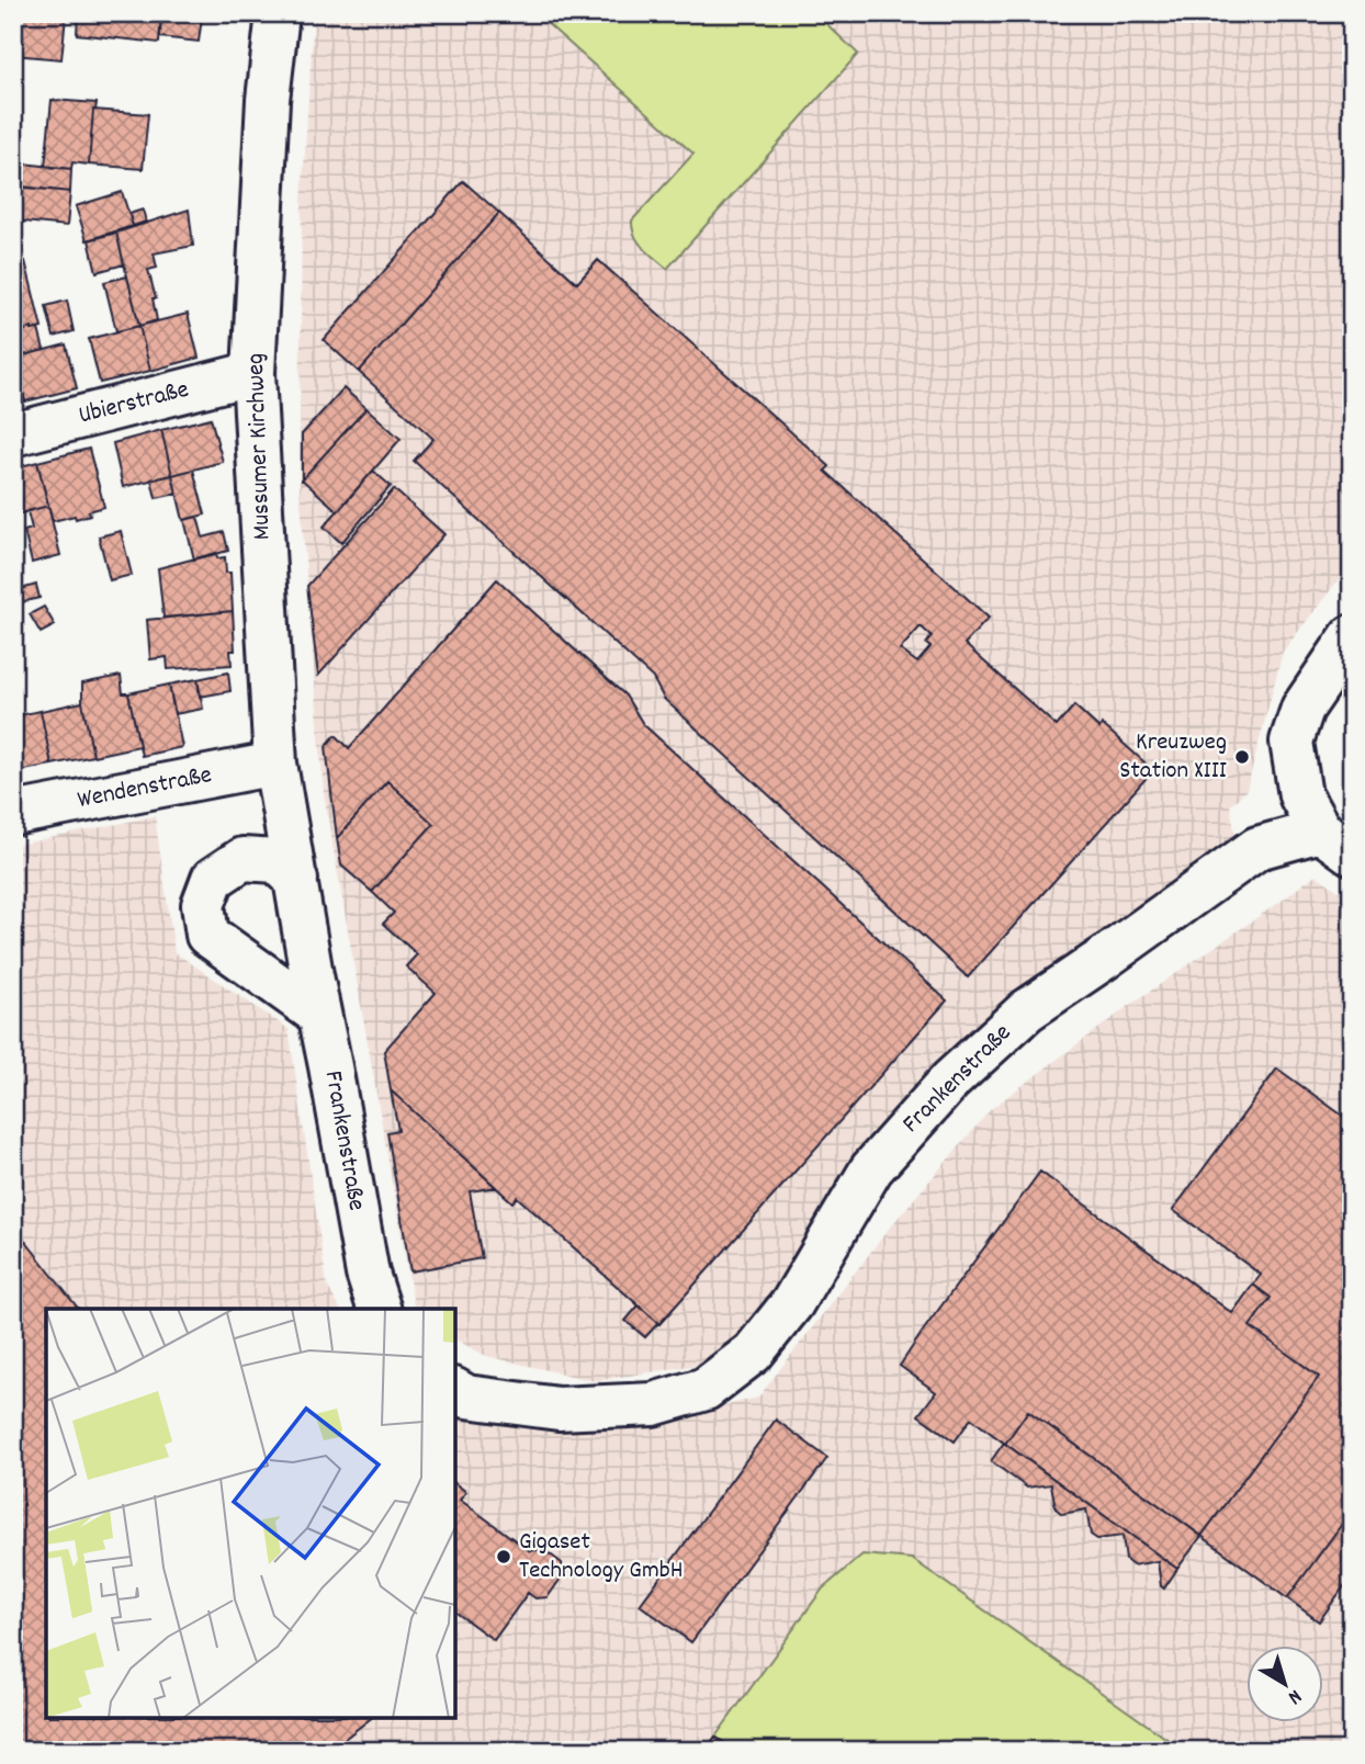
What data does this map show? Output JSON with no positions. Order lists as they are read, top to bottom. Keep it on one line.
{"streets":{"street":["Ubierstraße","Mussumer Kirchweg","Wendenstraße","Frankenstraße"]},"crossings":[["Ubierstraße","Mussumer Kirchweg"],["Mussumer Kirchweg","Wendenstraße"],["Mussumer Kirchweg","Frankenstraße"]],"places":["Kreuzweg Station XIII","Gigaset Technology GmbH"],"north":"bottom right"}
